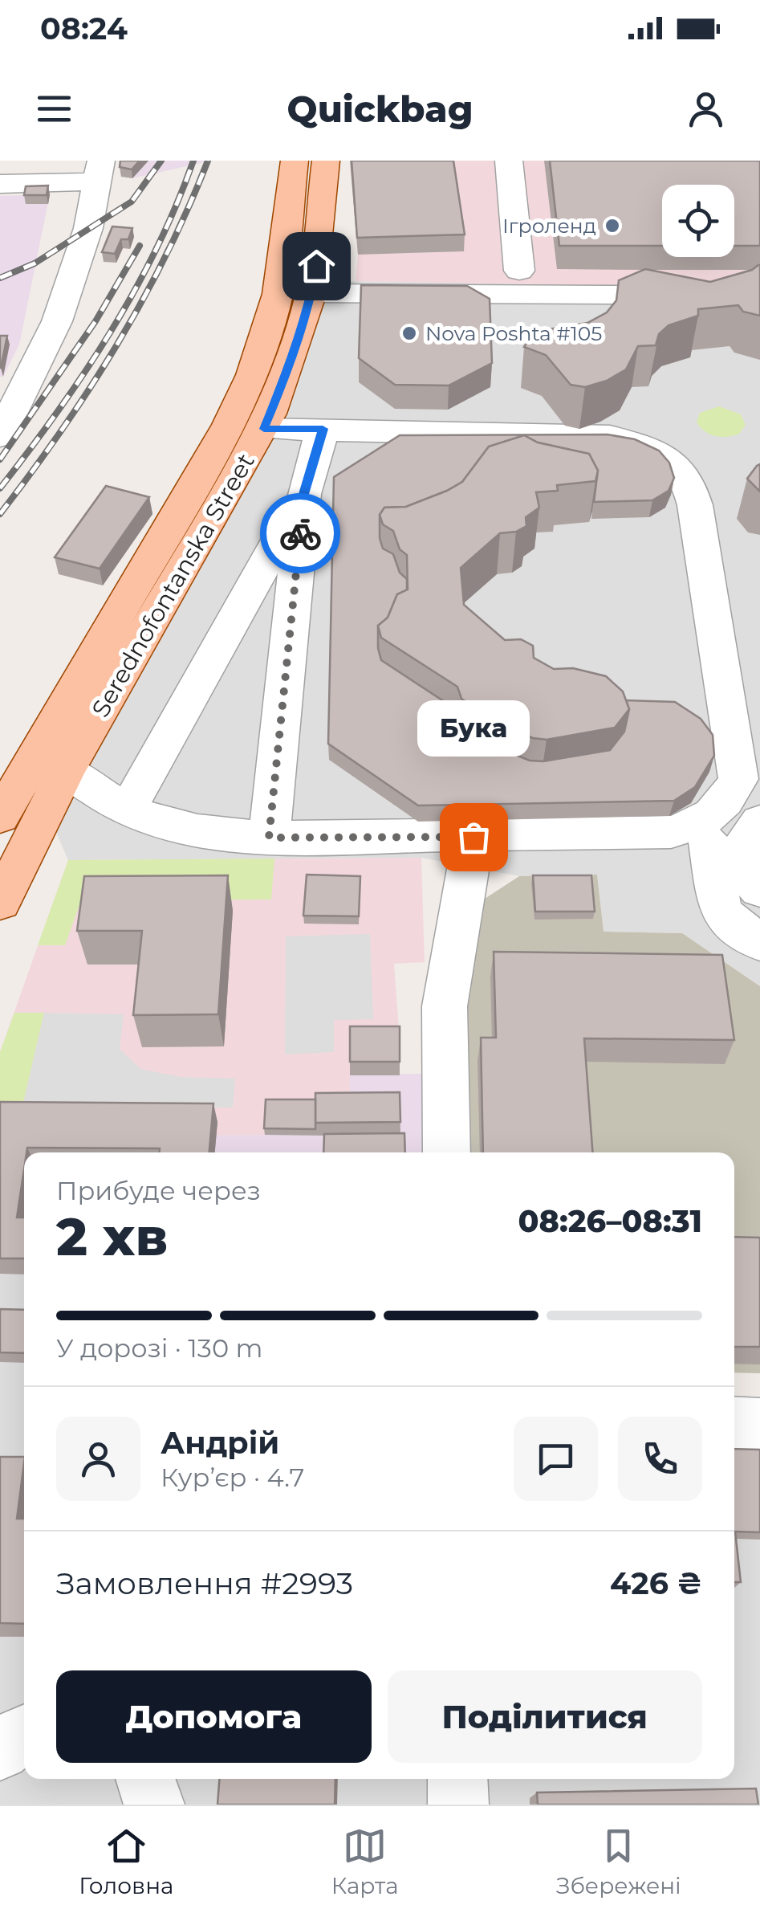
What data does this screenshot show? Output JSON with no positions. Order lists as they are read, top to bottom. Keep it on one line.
{"streets":{"main road":["Serednofontanska Street"]},"places":["Ігроленд","Nova Poshta #105","Бука"],"page":{"status":"08:24","header":"Quickbag","bubble":"Бука","heading":["2 хв","Прибуде через","08:26–08:31"],"panel":["Андрій","Кур’єр · 4.7","Замовлення #2993","426 ₴"],"bar":"У дорозі · 130 m","buttons":["Допомога","Поділитися"],"tabs":["Головна","Карта","Збережені"]}}
